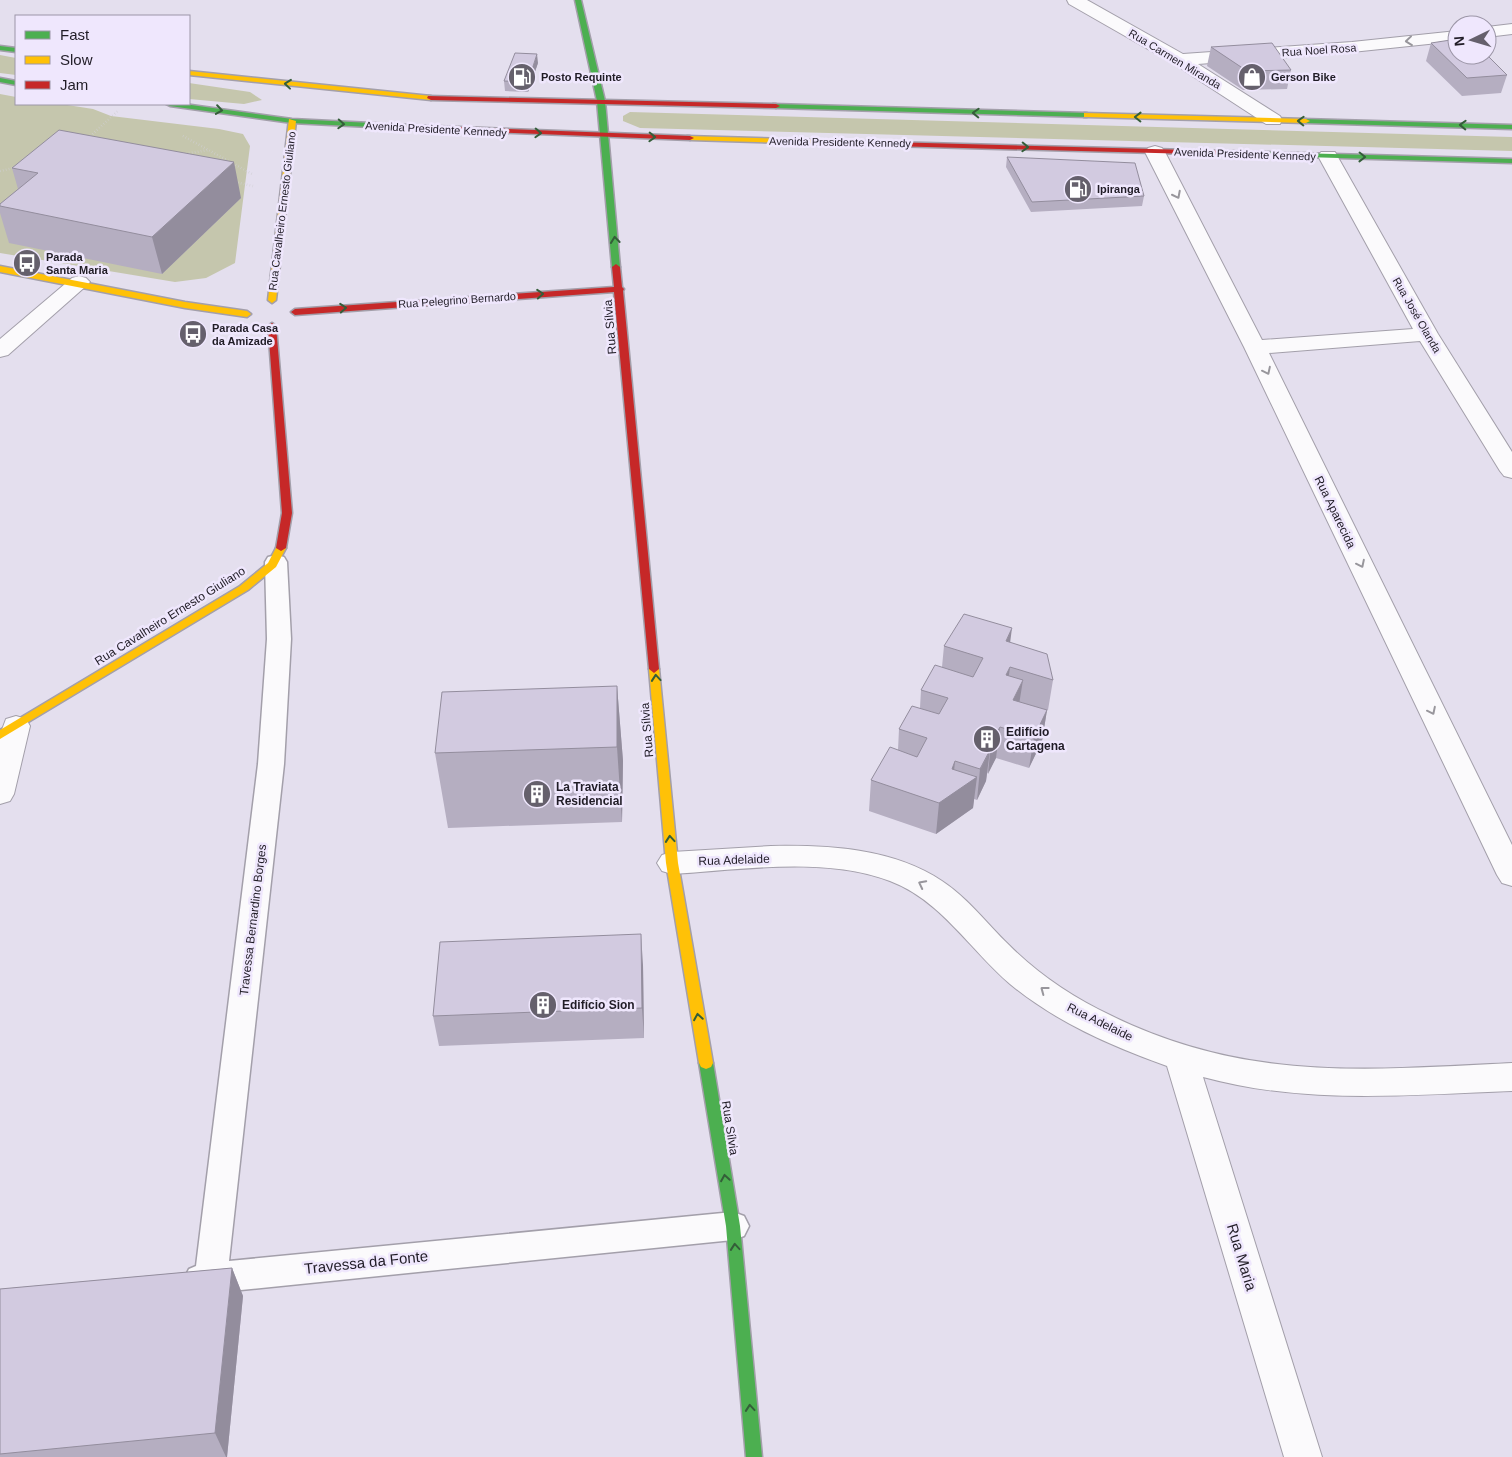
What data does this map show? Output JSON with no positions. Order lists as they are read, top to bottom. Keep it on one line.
{"streets":{"main road":["Avenida Presidente Kennedy","Rua Cavalheiro Ernesto Giuliano","Rua Pelegrino Bernardo","Rua Sílvia"],"street":["Rua Noel Rosa","Rua Carmen Miranda","Rua José Olanda","Rua Aparecida","Rua Adelaide","Rua Maria"],"lane":["Travessa Bernardino Borges","Travessa da Fonte"]},"crossings":[["Rua Noel Rosa","Rua Carmen Miranda"],["Avenida Presidente Kennedy","Rua Cavalheiro Ernesto Giuliano"],["Avenida Presidente Kennedy","Rua José Olanda"],["Avenida Presidente Kennedy","Rua Sílvia"],["Avenida Presidente Kennedy","Rua Aparecida"],["Rua Cavalheiro Ernesto Giuliano","Rua Pelegrino Bernardo"],["Rua Cavalheiro Ernesto Giuliano","Travessa Bernardino Borges"],["Rua Pelegrino Bernardo","Rua Sílvia"],["Rua Sílvia","Rua Adelaide"],["Rua Sílvia","Travessa da Fonte"],["Rua Adelaide","Rua Maria"],["Travessa Bernardino Borges","Travessa da Fonte"]],"one_way":["Rua Noel Rosa","Rua Pelegrino Bernardo","Rua Sílvia","Rua Aparecida","Rua Adelaide"],"places":{"fuel station":["Posto Requinte","Ipiranga"],"shop":["Gerson Bike"],"bus stop":["Parada Santa Maria","Parada Casa da Amizade"],"building":["Edifício Cartagena","La Traviata Residencial","Edifício Sion"]},"legend":["Fast","Slow","Jam"],"north":"left"}
